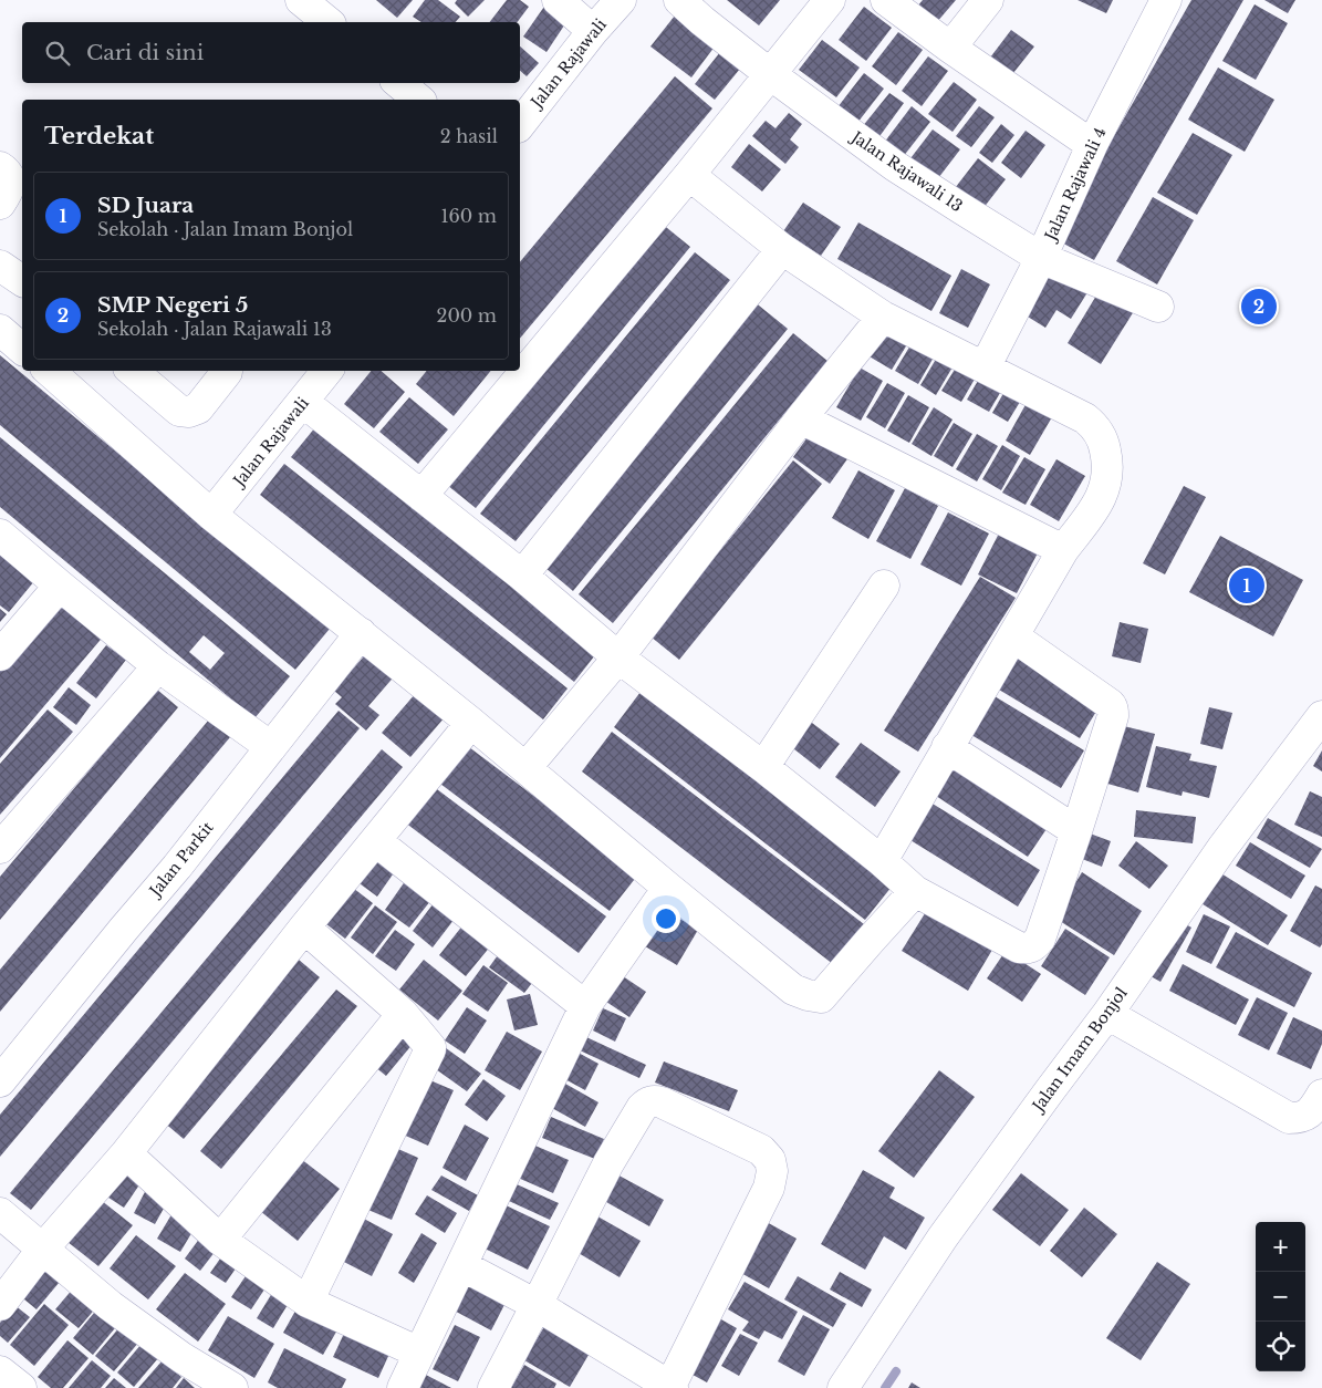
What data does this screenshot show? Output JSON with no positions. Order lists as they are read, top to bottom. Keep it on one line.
{"streets":{"street":["Jalan Rajawali","Jalan Rajawali 13","Jalan Rajawali 4","Jalan Parkit","Jalan Imam Bonjol"]},"crossings":[["Jalan Rajawali 13","Jalan Rajawali 4"]],"page":{"search":"Cari di sini","heading":["Terdekat","2 hasil"],"list":[{"mark":"1","name":"SD Juara","note":"Sekolah · Jalan Imam Bonjol","value":"160 m"},{"mark":"2","name":"SMP Negeri 5","note":"Sekolah · Jalan Rajawali 13","value":"200 m"}],"pins":["2","1"],"map_buttons":["+","−"]}}
